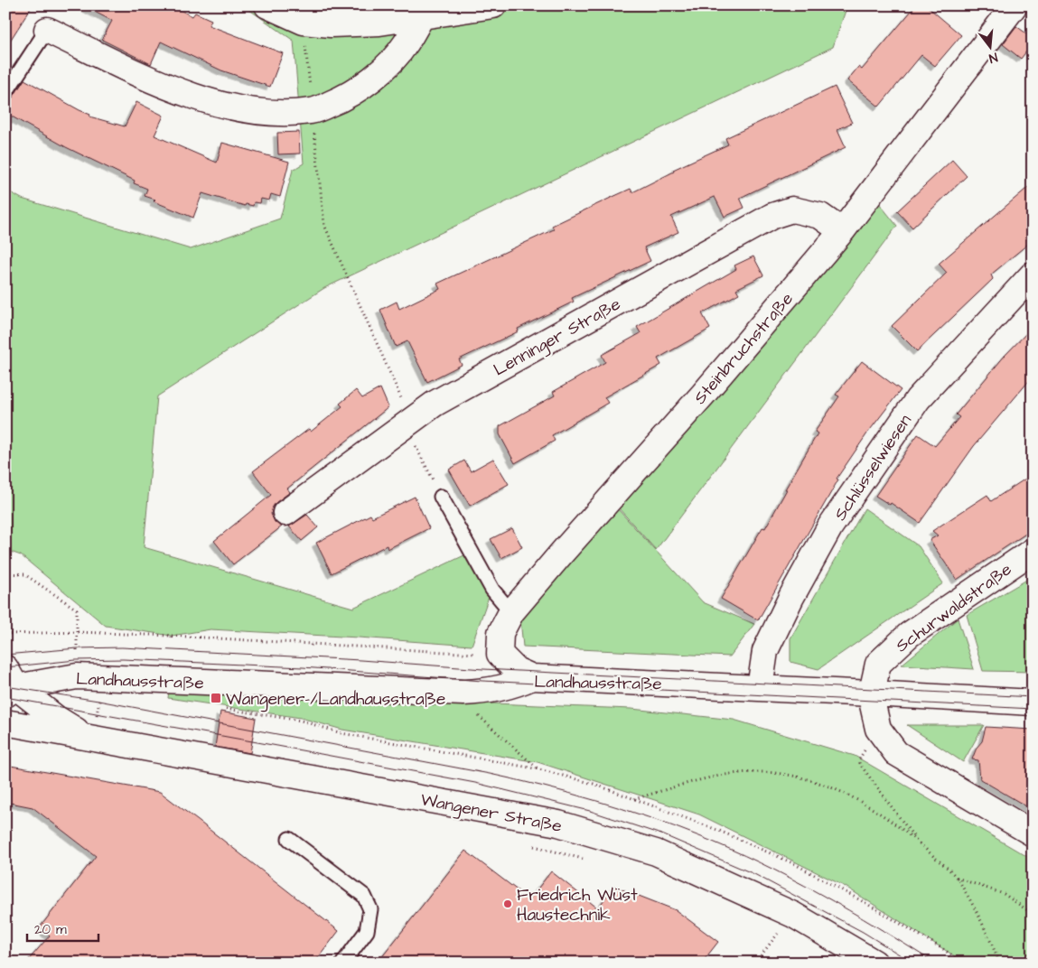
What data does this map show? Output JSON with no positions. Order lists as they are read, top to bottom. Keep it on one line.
{"streets":{"street":["Lenninger Straße","Steinbruchstraße","Schlüsselwiesen","Schurwaldstraße","Landhausstraße","Wangener Straße"]},"crossings":[["Lenninger Straße","Steinbruchstraße"],["Schlüsselwiesen","Landhausstraße"],["Schurwaldstraße","Landhausstraße"],["Landhausstraße","Wangener Straße"]],"places":{"transit":["Wangener-/Landhausstraße"],"other":["Friedrich Wüst Haustechnik"]},"scale_bar":"20 m","north":"bottom"}
